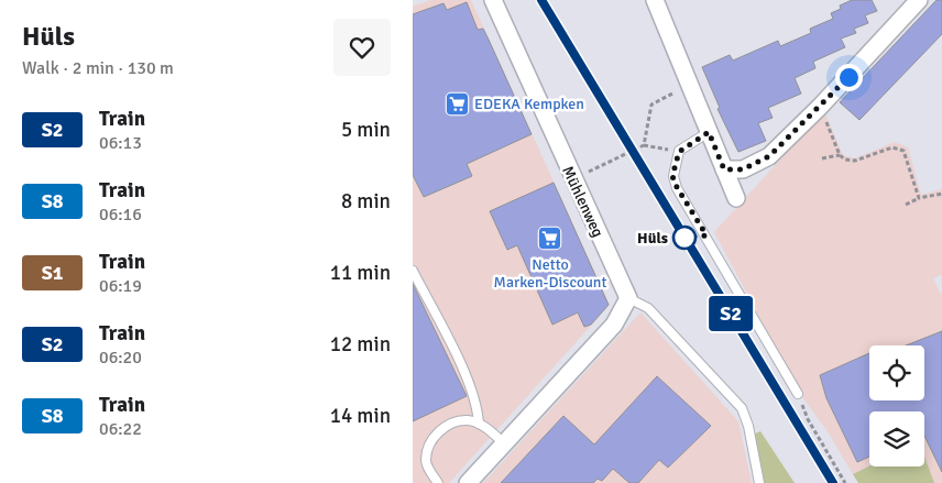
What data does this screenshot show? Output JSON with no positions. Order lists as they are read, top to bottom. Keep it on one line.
{"streets":{"street":["Mühlenweg"]},"places":{"supermarket":["EDEKA Kempken","Netto Marken-Discount"],"other":["Hüls"]},"page":{"heading":["Hüls","Walk · 2 min · 130 m"],"on_map":"S2","list":[{"mark":"S2","name":"Train","note":"06:13","value":"5 min"},{"mark":"S8","name":"Train","note":"06:16","value":"8 min"},{"mark":"S1","name":"Train","note":"06:19","value":"11 min"},{"mark":"S2","name":"Train","note":"06:20","value":"12 min"},{"mark":"S8","name":"Train","note":"06:22","value":"14 min"}]}}
